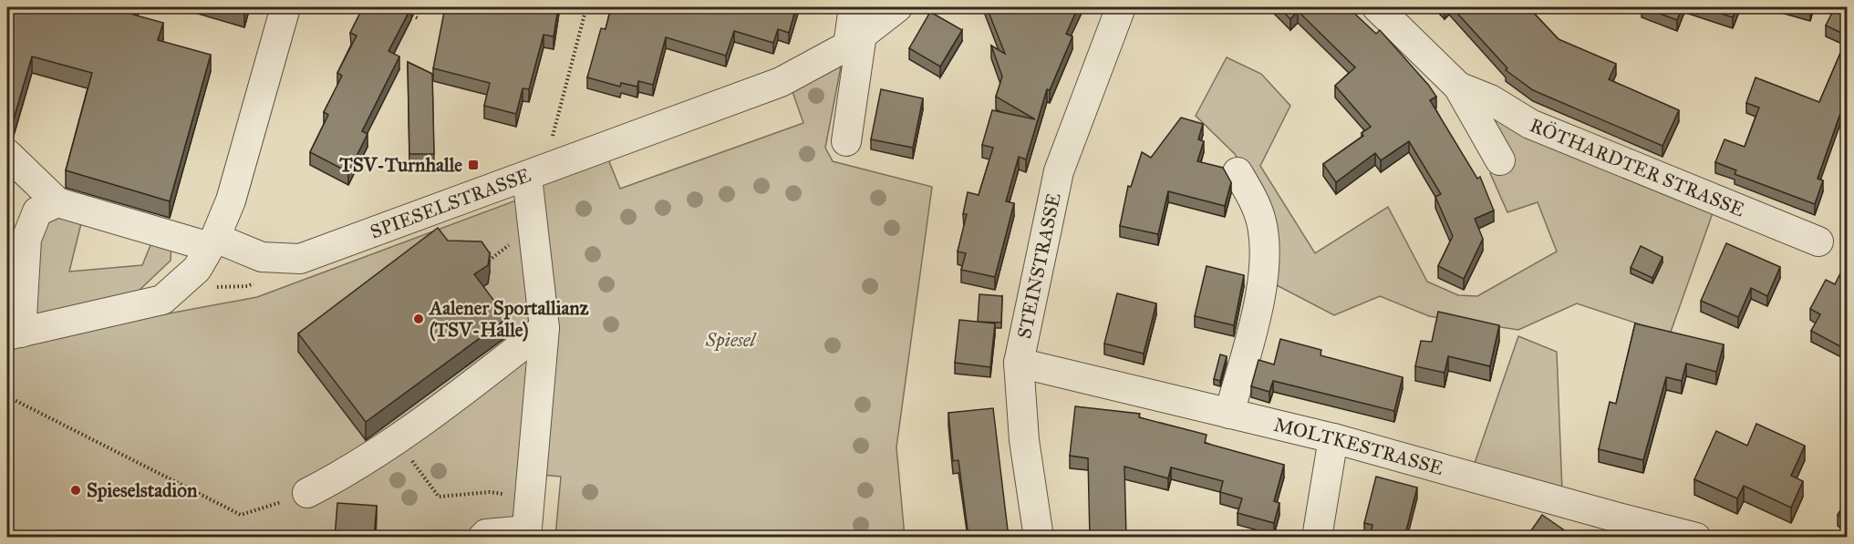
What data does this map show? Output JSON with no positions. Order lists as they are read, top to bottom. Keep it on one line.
{"streets":{"street":["RÖTHARDTER STRASSE","SPIESELSTRASSE","STEINSTRASSE","MOLTKESTRASSE"]},"crossings":[["STEINSTRASSE","MOLTKESTRASSE"]],"parks":["Spiesel"],"places":{"transit":["TSV-Turnhalle"],"other":["Aalener Sportallianz (TSV-Halle)","Spieselstadion"]}}
